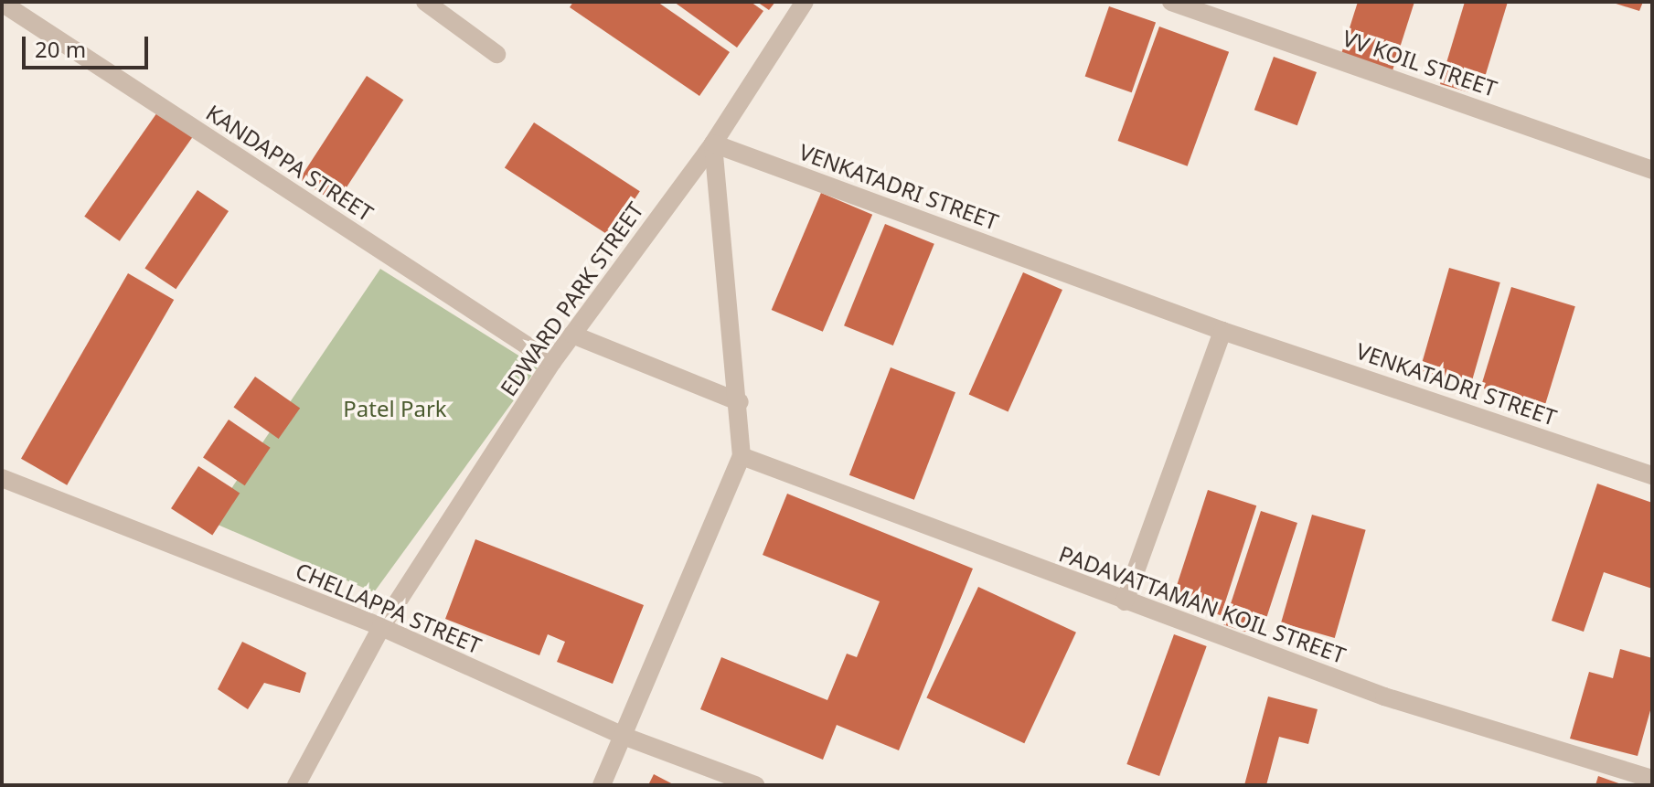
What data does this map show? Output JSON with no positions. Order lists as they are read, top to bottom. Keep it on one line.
{"streets":{"street":["VV KOIL STREET","KANDAPPA STREET","VENKATADRI STREET","EDWARD PARK STREET","PADAVATTAMAN KOIL STREET","CHELLAPPA STREET"]},"crossings":[["KANDAPPA STREET","EDWARD PARK STREET"],["VENKATADRI STREET","EDWARD PARK STREET"],["EDWARD PARK STREET","CHELLAPPA STREET"]],"parks":["Patel Park"],"scale_bar":"20 m"}
